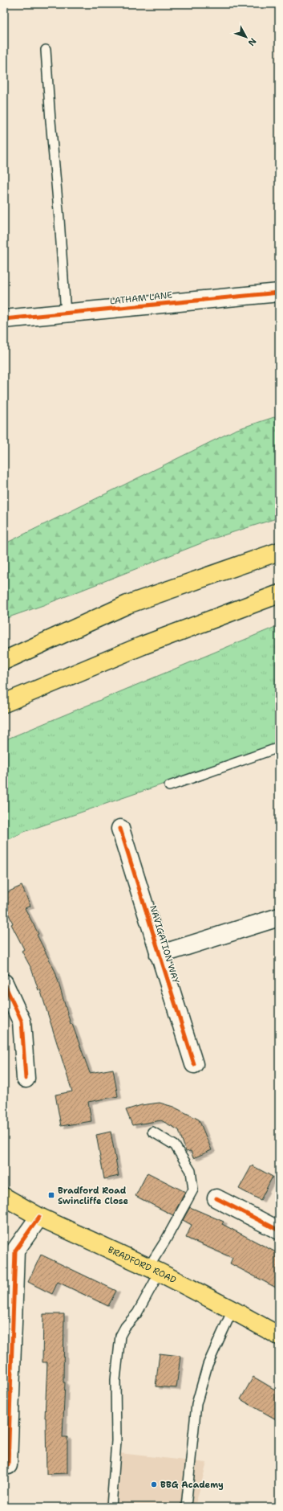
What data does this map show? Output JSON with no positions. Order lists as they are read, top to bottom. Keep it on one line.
{"streets":{"main road":["BRADFORD ROAD"],"street":["LATHAM LANE","NAVIGATION WAY"]},"places":{"transit":["Bradford Road Swincliffe Close"],"other":["BBG Academy"]},"north":"bottom right"}
